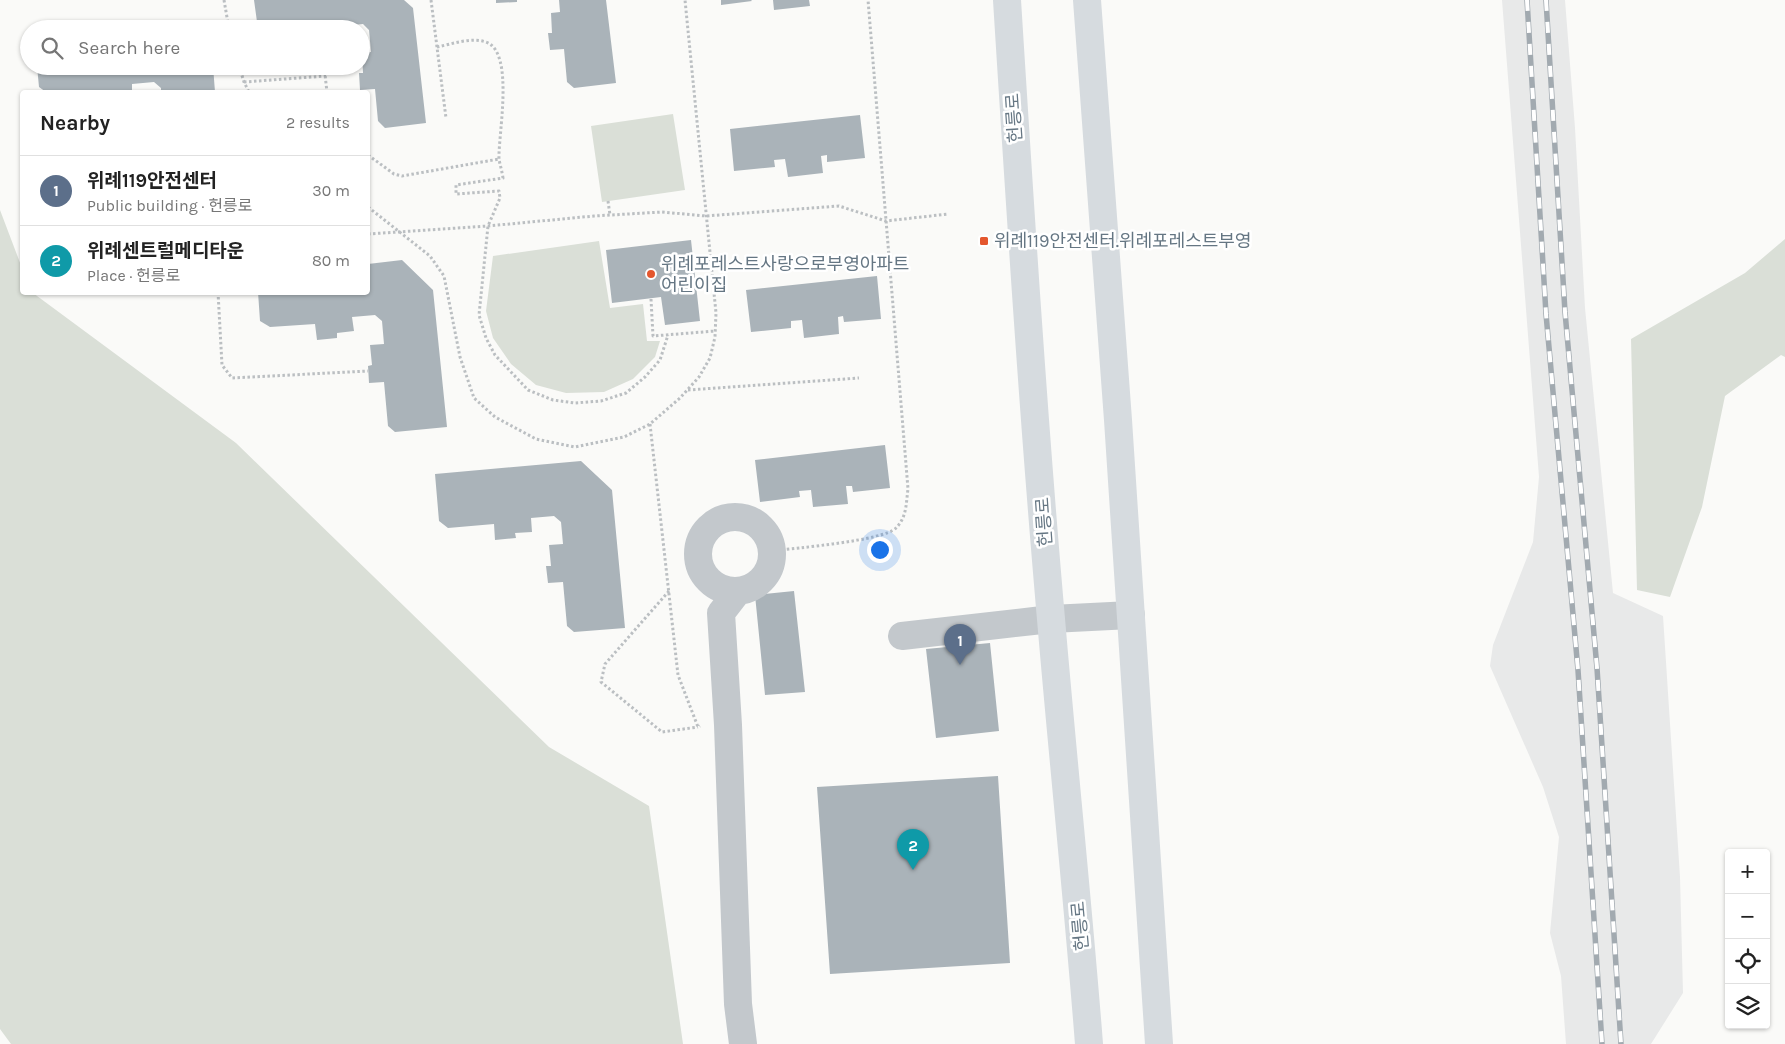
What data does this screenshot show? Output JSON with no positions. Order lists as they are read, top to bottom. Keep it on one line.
{"streets":{"main road":["헌릉로"]},"places":{"transit":["위례119안전센터.위례포레스트부영"],"other":["위례포레스트사랑으로부영아파트 어린이집"]},"page":{"search":"Search here","heading":["Nearby","2 results"],"list":[{"mark":"1","name":"위례119안전센터","note":"Public building · 헌릉로","value":"30 m"},{"mark":"2","name":"위례센트럴메디타운","note":"Place · 헌릉로","value":"80 m"}],"pins":["1","2"],"map_buttons":["+","−"]}}
